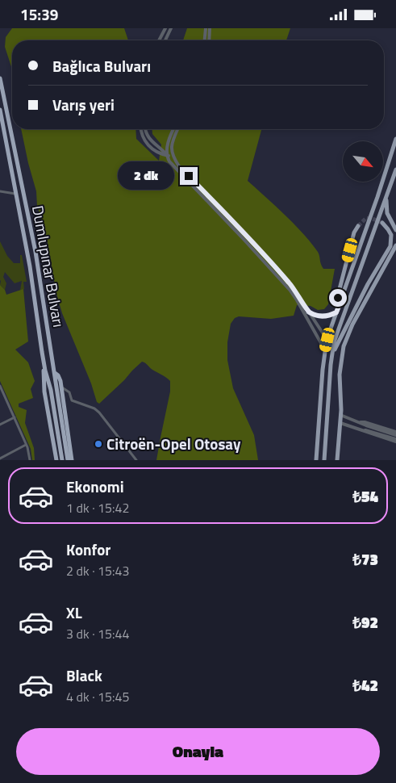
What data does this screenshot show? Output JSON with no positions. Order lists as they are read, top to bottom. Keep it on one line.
{"streets":{"highway":["Dumlupınar Bulvarı"]},"places":["Citroën-Opel Otosay"],"north":"bottom right","page":{"status":"15:39","banner":["Bağlıca Bulvarı","Varış yeri"],"bubble":"2 dk","list":[{"name":"Ekonomi","note":"1 dk · 15:42","value":"₺54"},{"name":"Konfor","note":"2 dk · 15:43","value":"₺73"},{"name":"XL","note":"3 dk · 15:44","value":"₺92"},{"name":"Black","note":"4 dk · 15:45","value":"₺42"}],"buttons":"Onayla"}}
